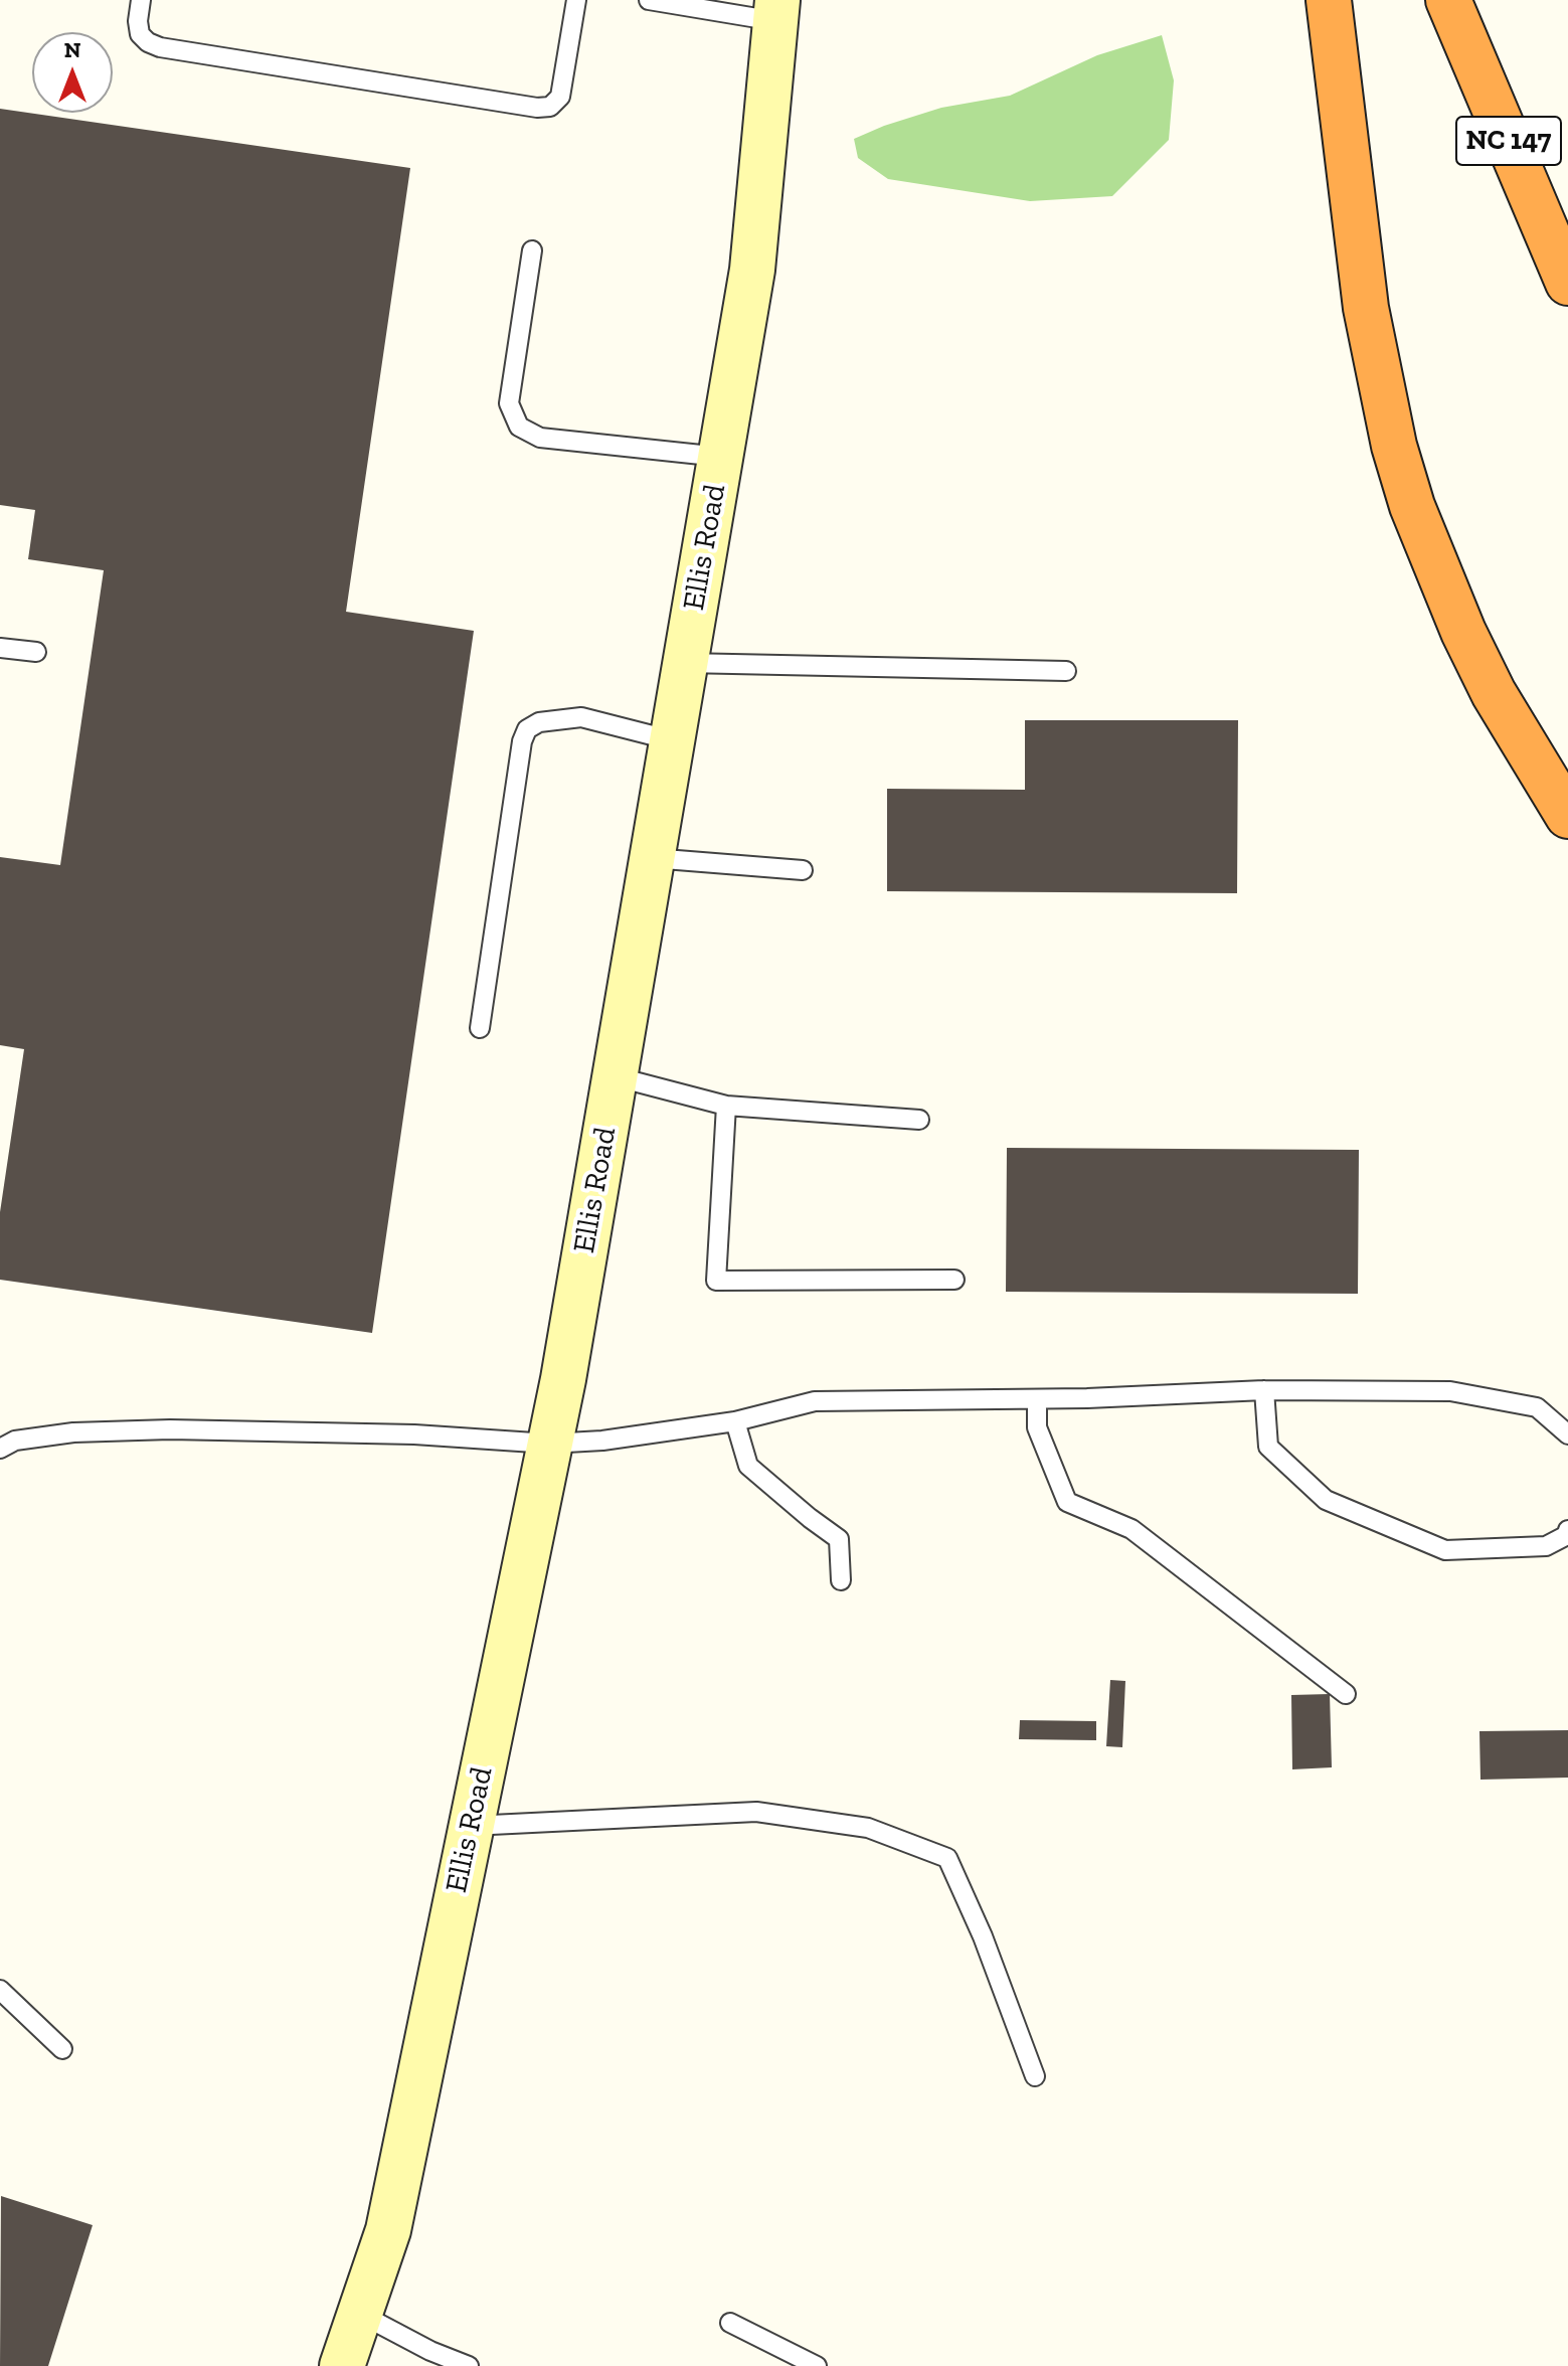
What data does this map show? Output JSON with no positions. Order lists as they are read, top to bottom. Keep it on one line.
{"streets":{"highway":["NC 147"],"main road":["Ellis Road"]},"north":"top"}
